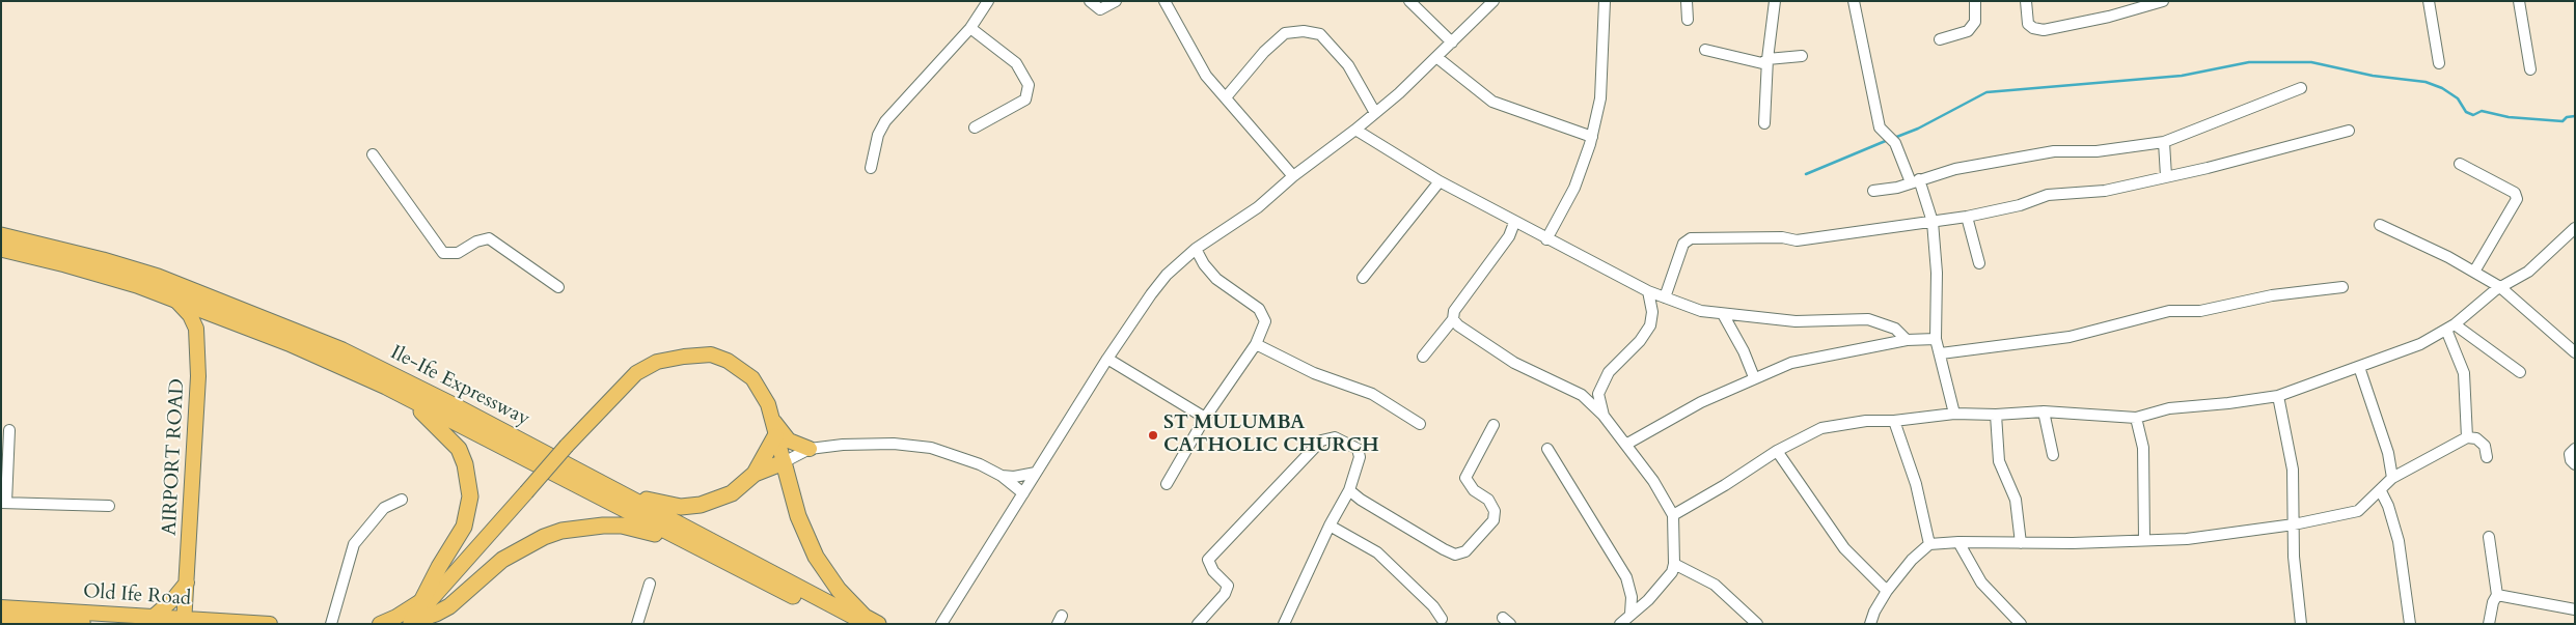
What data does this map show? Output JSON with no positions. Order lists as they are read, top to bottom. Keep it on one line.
{"streets":{"highway":["Ile-Ife Expressway"],"main road":["AIRPORT ROAD","Old Ife Road"]},"crossings":[["Ile-Ife Expressway","AIRPORT ROAD"],["AIRPORT ROAD","Old Ife Road"]],"places":["ST MULUMBA CATHOLIC CHURCH"]}
